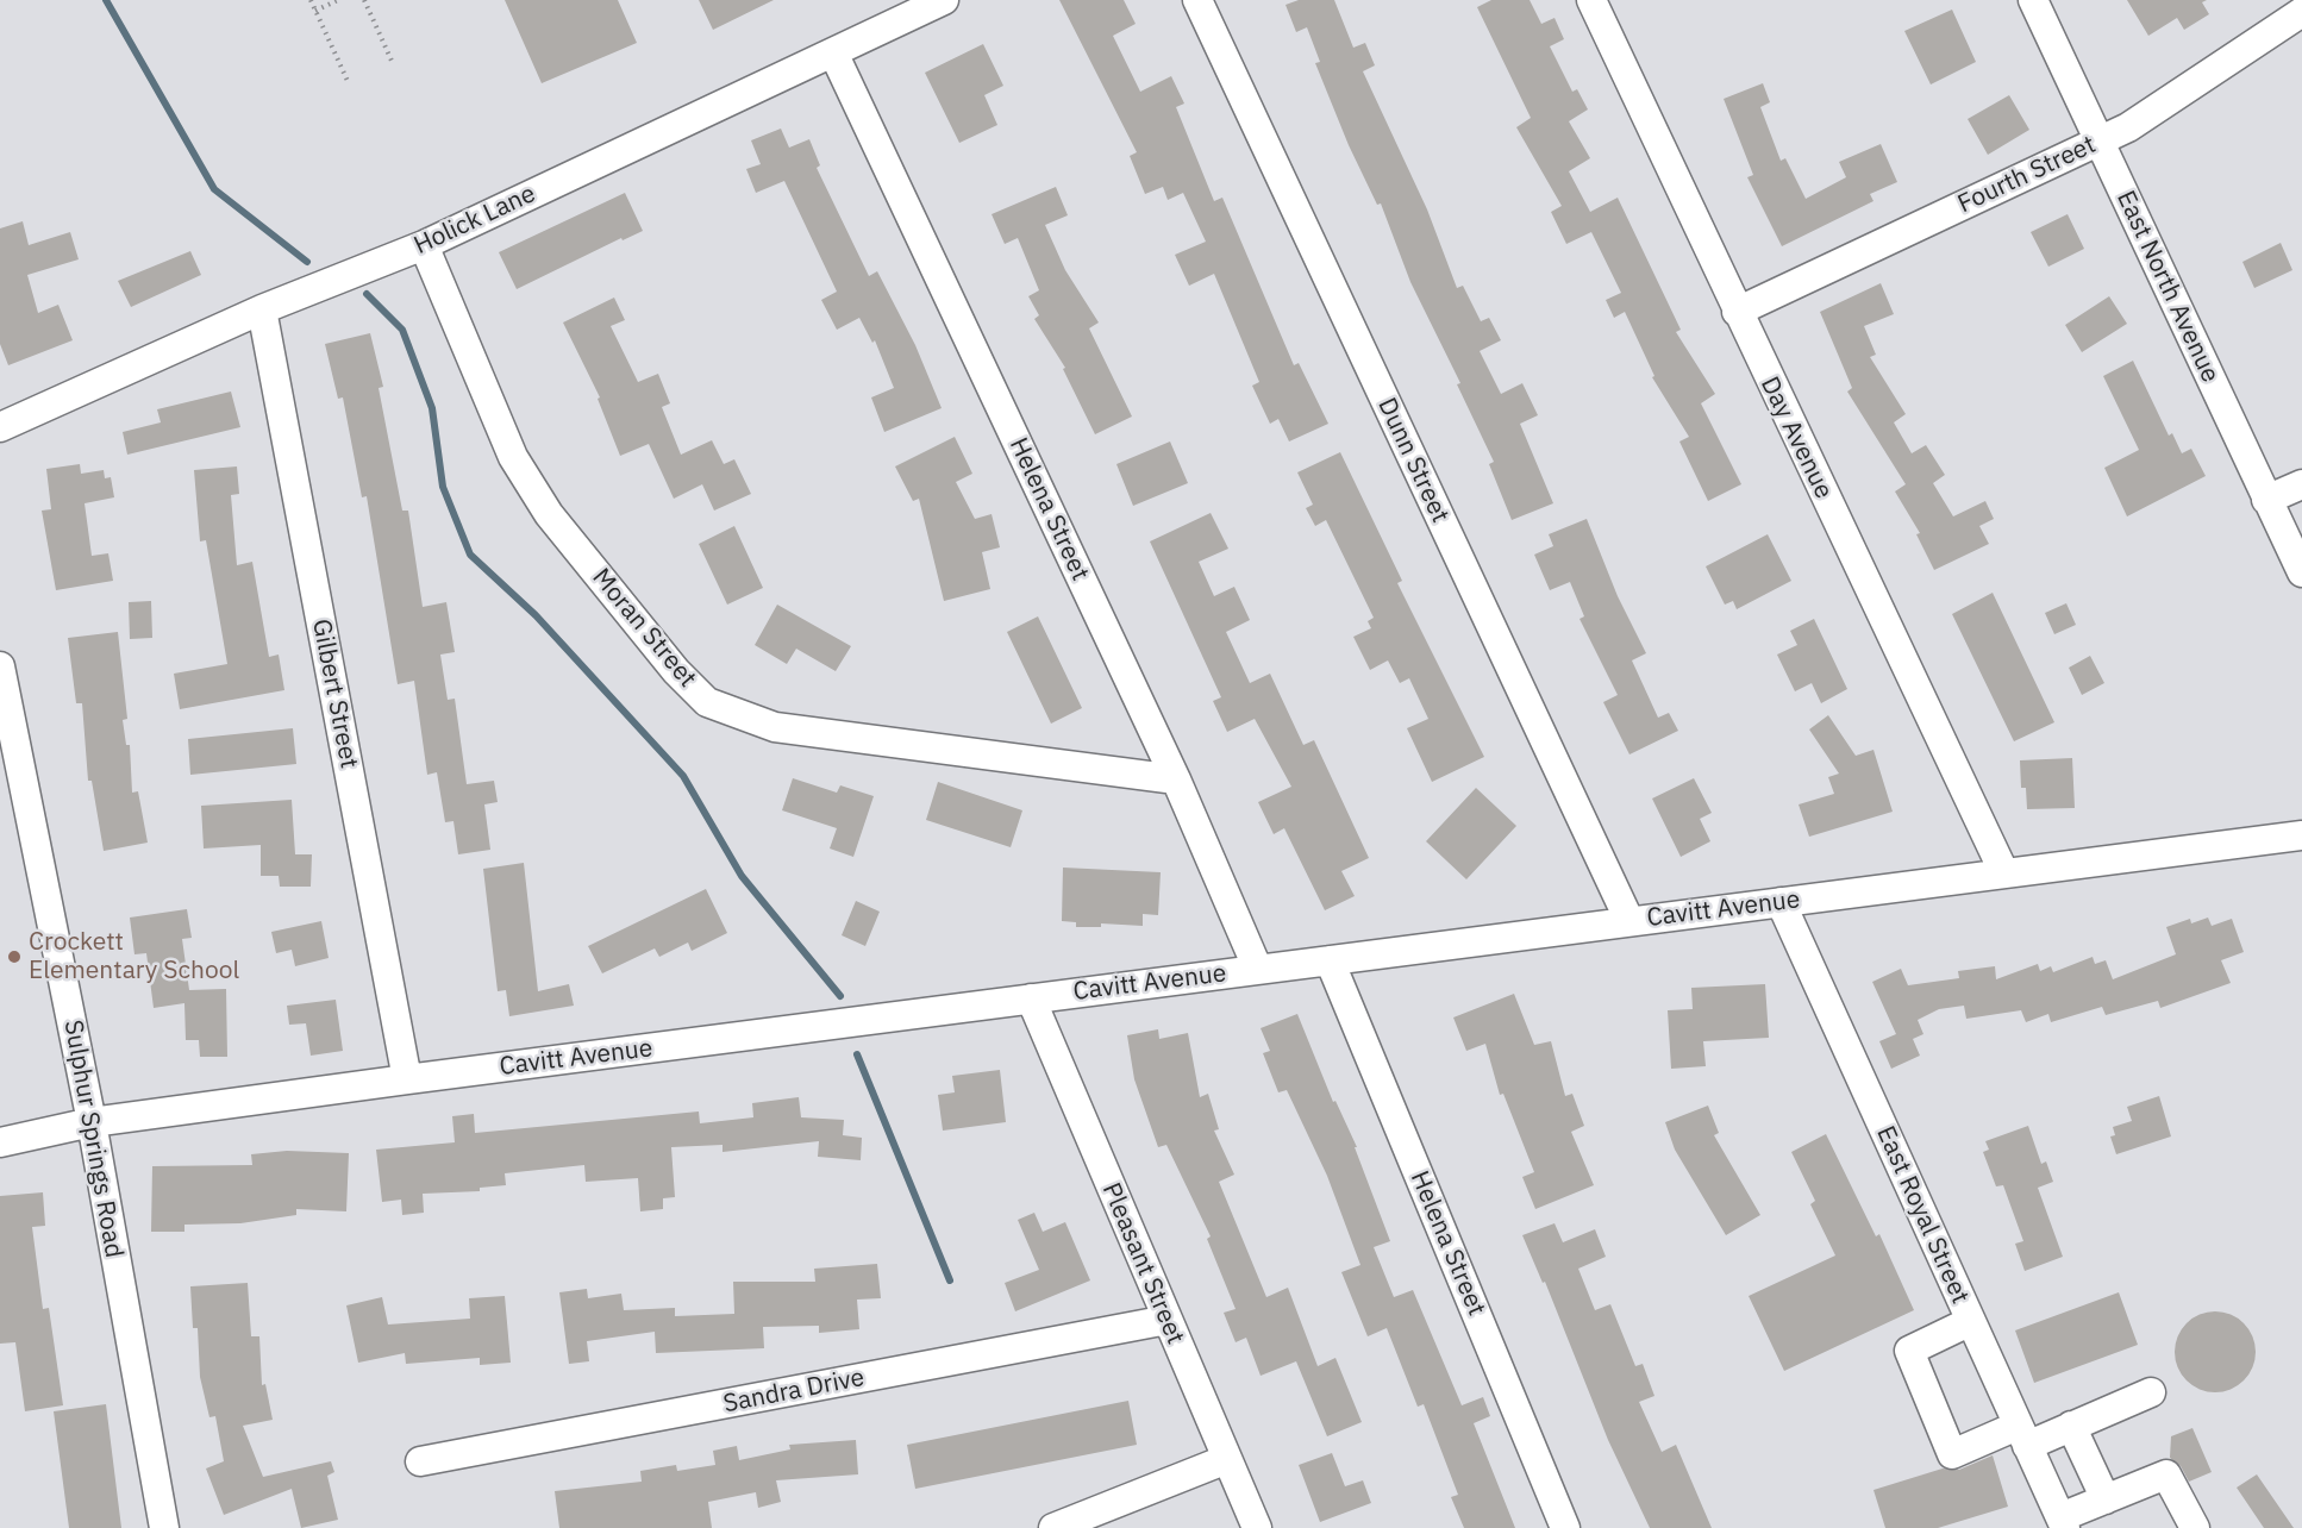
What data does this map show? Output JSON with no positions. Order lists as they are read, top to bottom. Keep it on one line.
{"streets":{"street":["Fourth Street","Holick Lane","East North Avenue","Day Avenue","Dunn Street","Helena Street","Moran Street","Gilbert Street","Cavitt Avenue","Sulphur Springs Road","East Royal Street","Pleasant Street","Sandra Drive"]},"crossings":[["Fourth Street","East North Avenue"],["Fourth Street","Day Avenue"],["Holick Lane","Helena Street"],["Holick Lane","Moran Street"],["Holick Lane","Gilbert Street"],["Day Avenue","Cavitt Avenue"],["Dunn Street","Cavitt Avenue"],["Helena Street","Moran Street"],["Helena Street","Cavitt Avenue"],["Gilbert Street","Cavitt Avenue"],["Cavitt Avenue","Sulphur Springs Road"],["Cavitt Avenue","East Royal Street"],["Cavitt Avenue","Pleasant Street"],["Pleasant Street","Sandra Drive"]],"places":["Crockett Elementary School"]}
